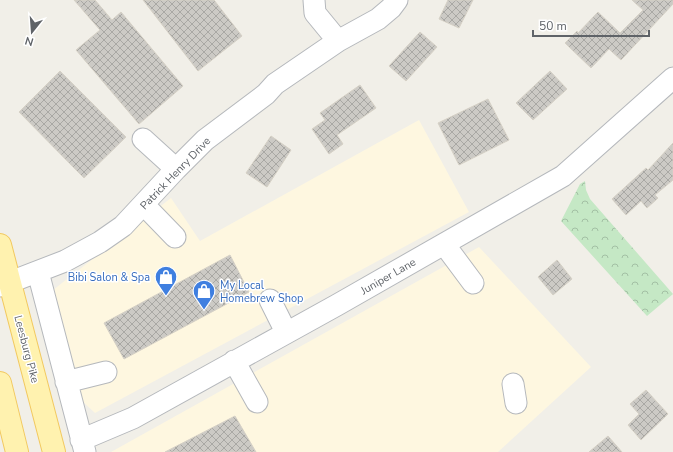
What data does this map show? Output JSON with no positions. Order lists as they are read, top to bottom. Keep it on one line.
{"streets":{"main road":["Leesburg Pike"],"street":["Patrick Henry Drive","Juniper Lane"]},"crossings":[["Patrick Henry Drive","Leesburg Pike"]],"places":{"shop":["Bibi Salon & Spa","My Local Homebrew Shop"]},"scale_bar":"50 m","north":"bottom"}
